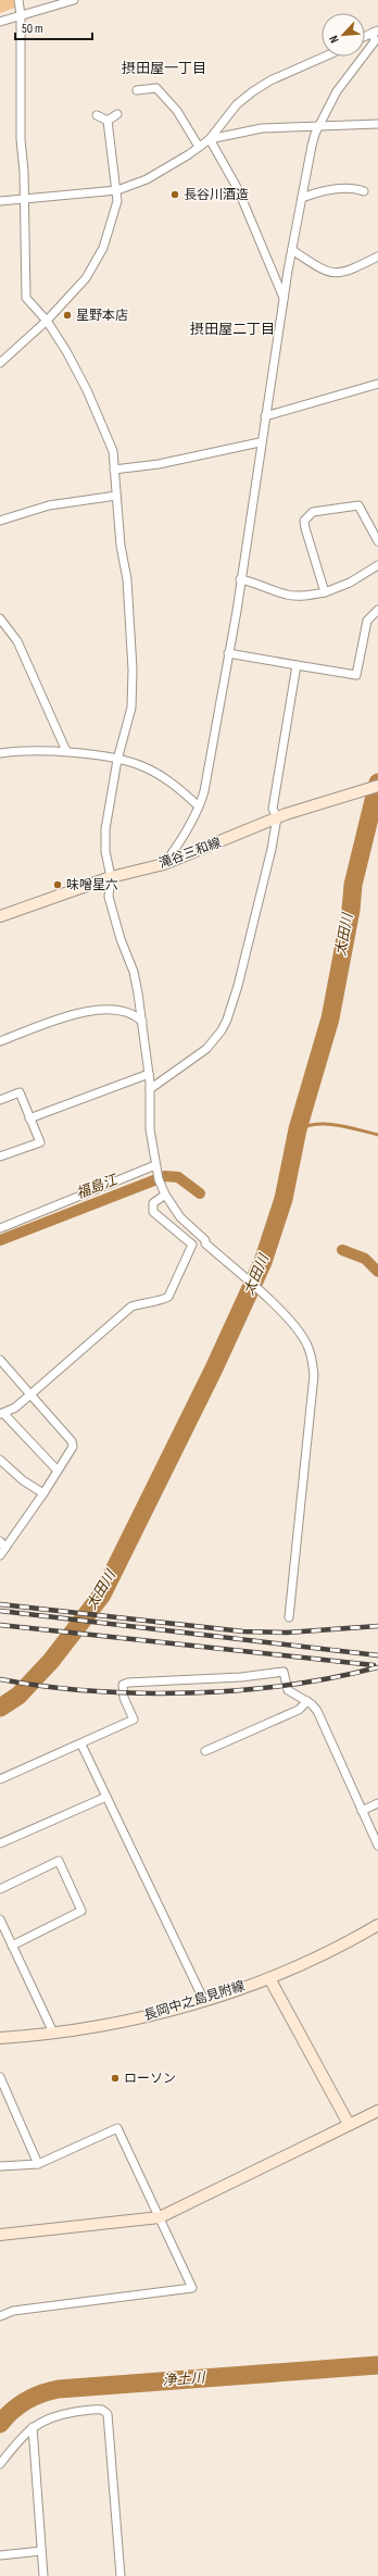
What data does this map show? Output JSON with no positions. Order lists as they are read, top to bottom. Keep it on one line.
{"streets":{"main road":["滝谷三和線","長岡中之島見附線"]},"districts":["摂田屋一丁目","摂田屋二丁目"],"water":["太田川","福島江","浄土川"],"places":["長谷川酒造","星野本店","味噌星六","ローソン"],"scale_bar":"50 m","north":"bottom left"}
